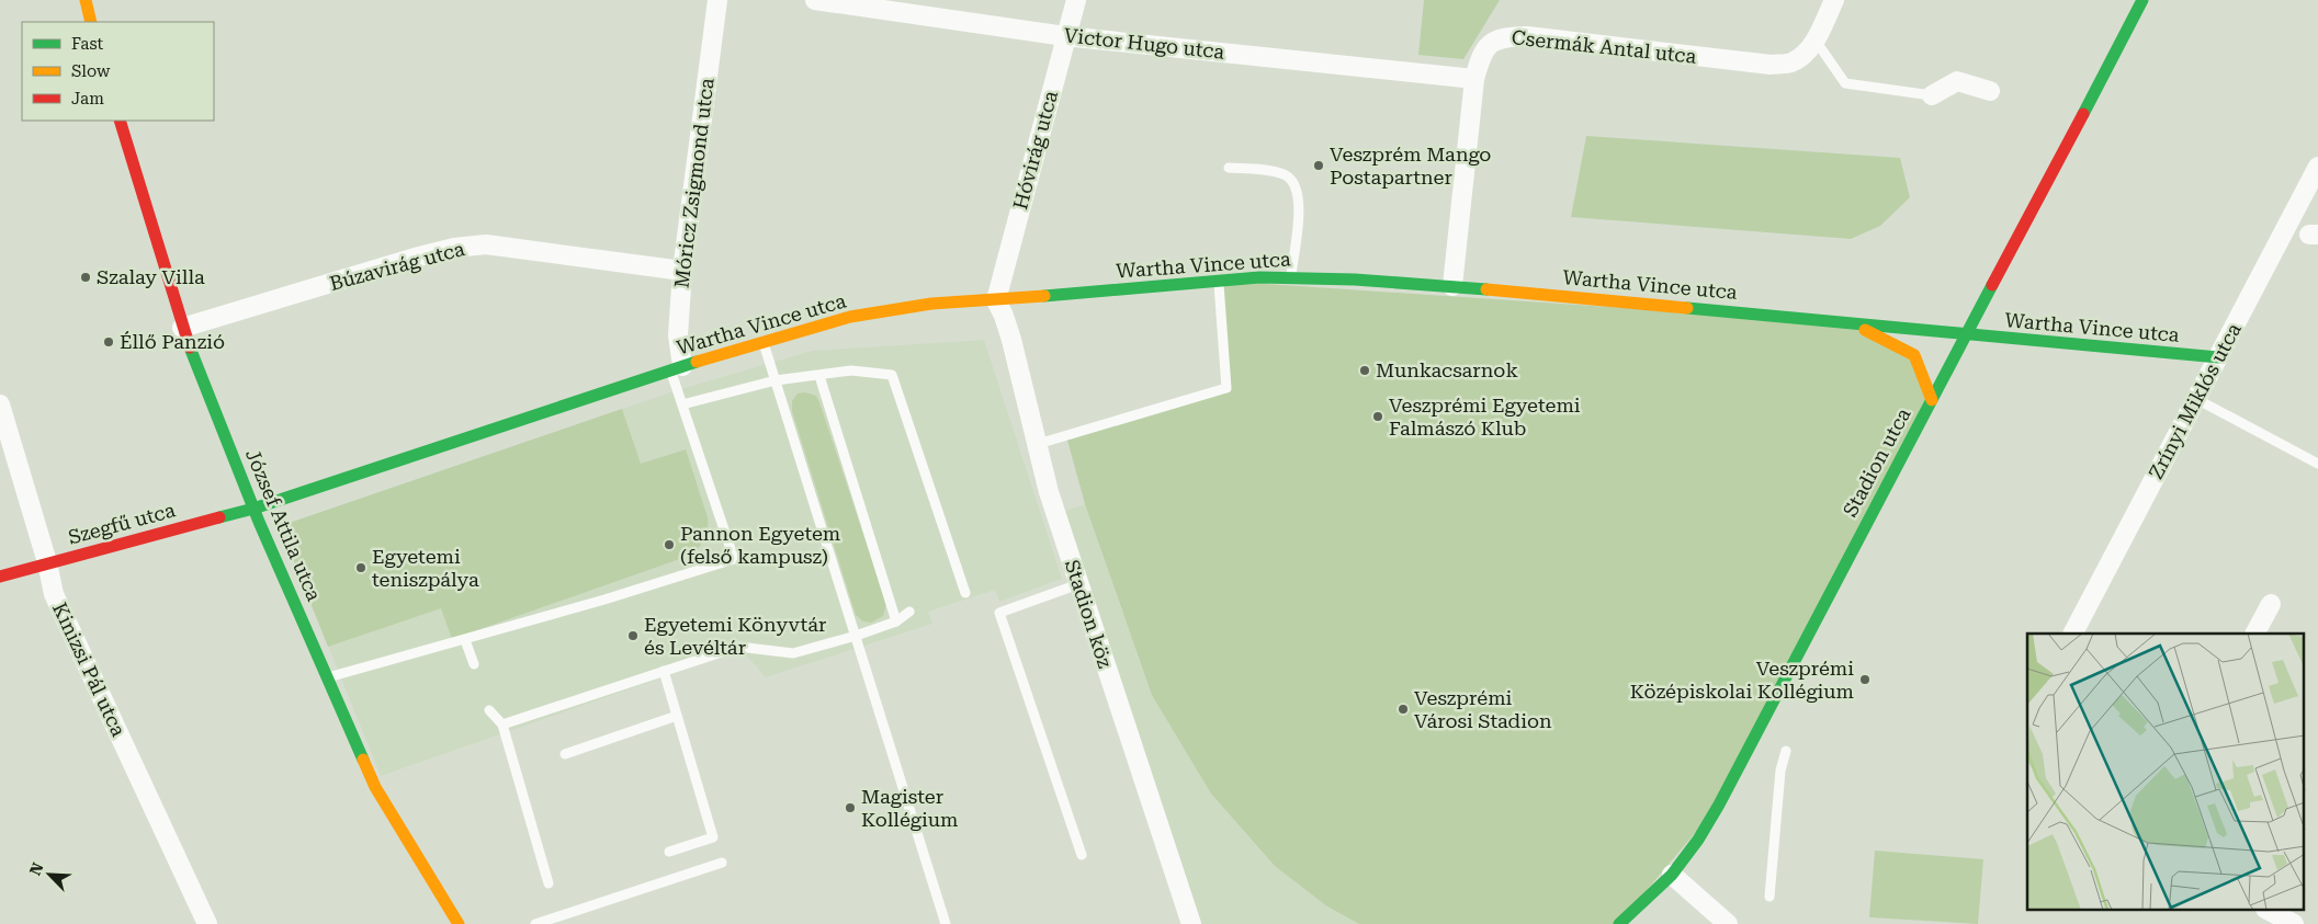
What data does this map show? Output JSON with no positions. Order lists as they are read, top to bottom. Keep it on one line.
{"streets":{"street":["Victor Hugo utca","Csermák Antal utca","Hóvirág utca","Móricz Zsigmond utca","Wartha Vince utca","Búzavirág utca","Zrínyi Miklós utca","Stadion utca","Szegfű utca","József Attila utca","Stadion köz","Kinizsi Pál utca"]},"crossings":[["Victor Hugo utca","Csermák Antal utca"],["Victor Hugo utca","Hóvirág utca"],["Csermák Antal utca","Wartha Vince utca"],["Hóvirág utca","Wartha Vince utca"],["Hóvirág utca","Stadion köz"],["Móricz Zsigmond utca","Wartha Vince utca"],["Móricz Zsigmond utca","Búzavirág utca"],["Wartha Vince utca","Zrínyi Miklós utca"],["Wartha Vince utca","Stadion utca"],["Wartha Vince utca","Szegfű utca"],["Wartha Vince utca","József Attila utca"],["Wartha Vince utca","Stadion köz"],["Búzavirág utca","József Attila utca"],["Szegfű utca","József Attila utca"],["Szegfű utca","Kinizsi Pál utca"]],"places":["Veszprém Mango Postapartner","Szalay Villa","Éllő Panzió","Munkacsarnok","Veszprémi Egyetemi Falmászó Klub","Pannon Egyetem (felső kampusz)","Egyetemi teniszpálya","Egyetemi Könyvtár és Levéltár","Veszprémi Középiskolai Kollégium","Veszprémi Városi Stadion","Magister Kollégium"],"legend":["Fast","Slow","Jam"],"north":"top left"}
